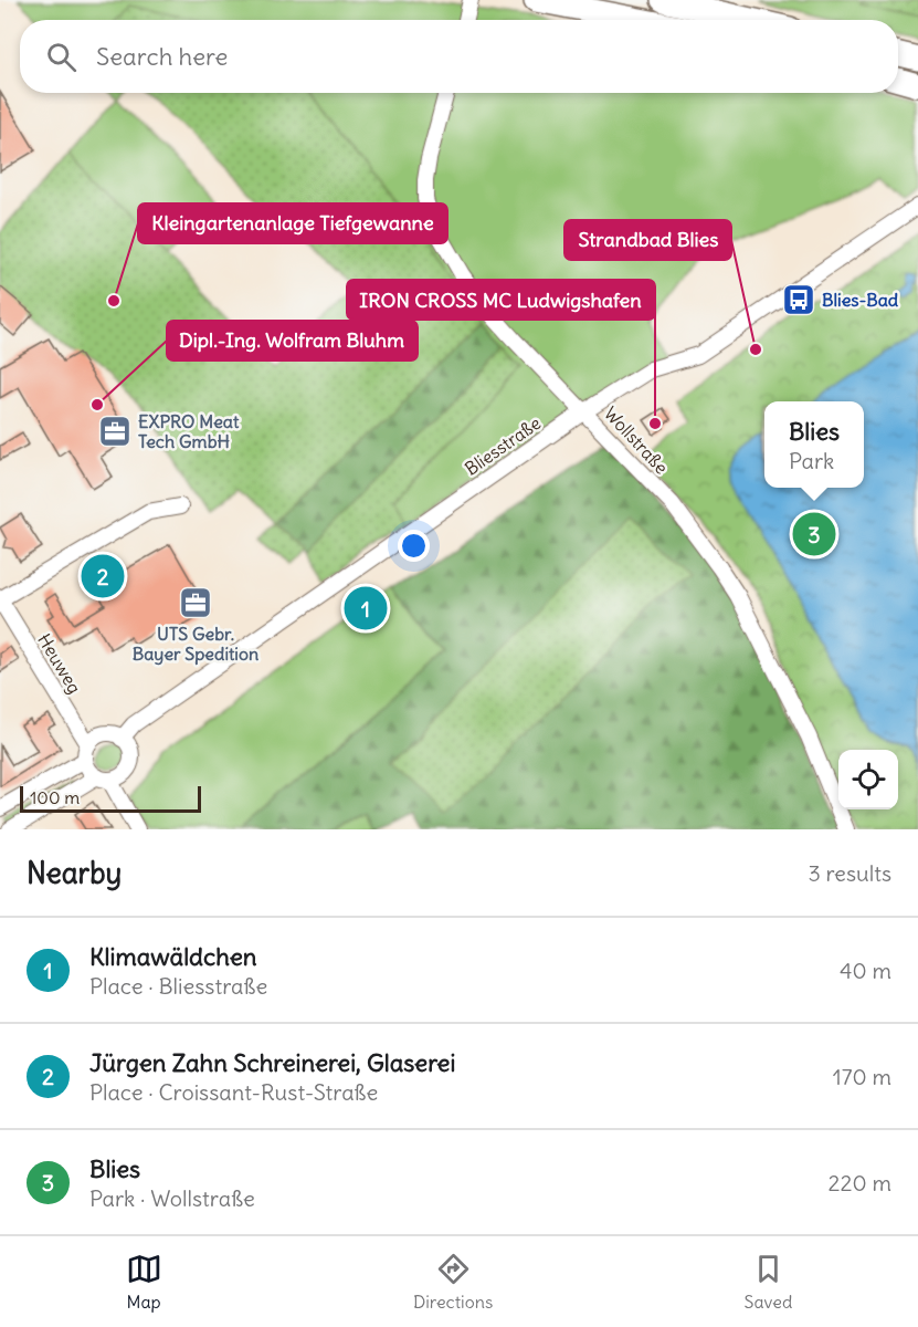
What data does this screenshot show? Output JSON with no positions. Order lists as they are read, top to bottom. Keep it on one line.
{"streets":{"street":["Wollstraße","Bliesstraße","Heuweg"]},"crossings":[["Wollstraße","Bliesstraße"],["Bliesstraße","Heuweg"]],"places":{"bus stop":["Blies-Bad"],"other":["Kleingartenanlage Tiefgewanne","Strandbad Blies","Dipl.-Ing. Wolfram Bluhm","IRON CROSS MC Ludwigshafen"],"office":["EXPRO Meat Tech GmbH","UTS Gebr. Bayer Spedition"]},"scale_bar":"100 m","page":{"search":"Search here","popup":["Blies","Park"],"pins":["3","2","1"],"scale":"100 m","heading":["Nearby","3 results"],"list":[{"mark":"1","name":"Klimawäldchen","note":"Place · Bliesstraße","value":"40 m"},{"mark":"2","name":"Jürgen Zahn Schreinerei, Glaserei","note":"Place · Croissant-Rust-Straße","value":"170 m"},{"mark":"3","name":"Blies","note":"Park · Wollstraße","value":"220 m"}],"nav":["Map","Directions","Saved"]}}
